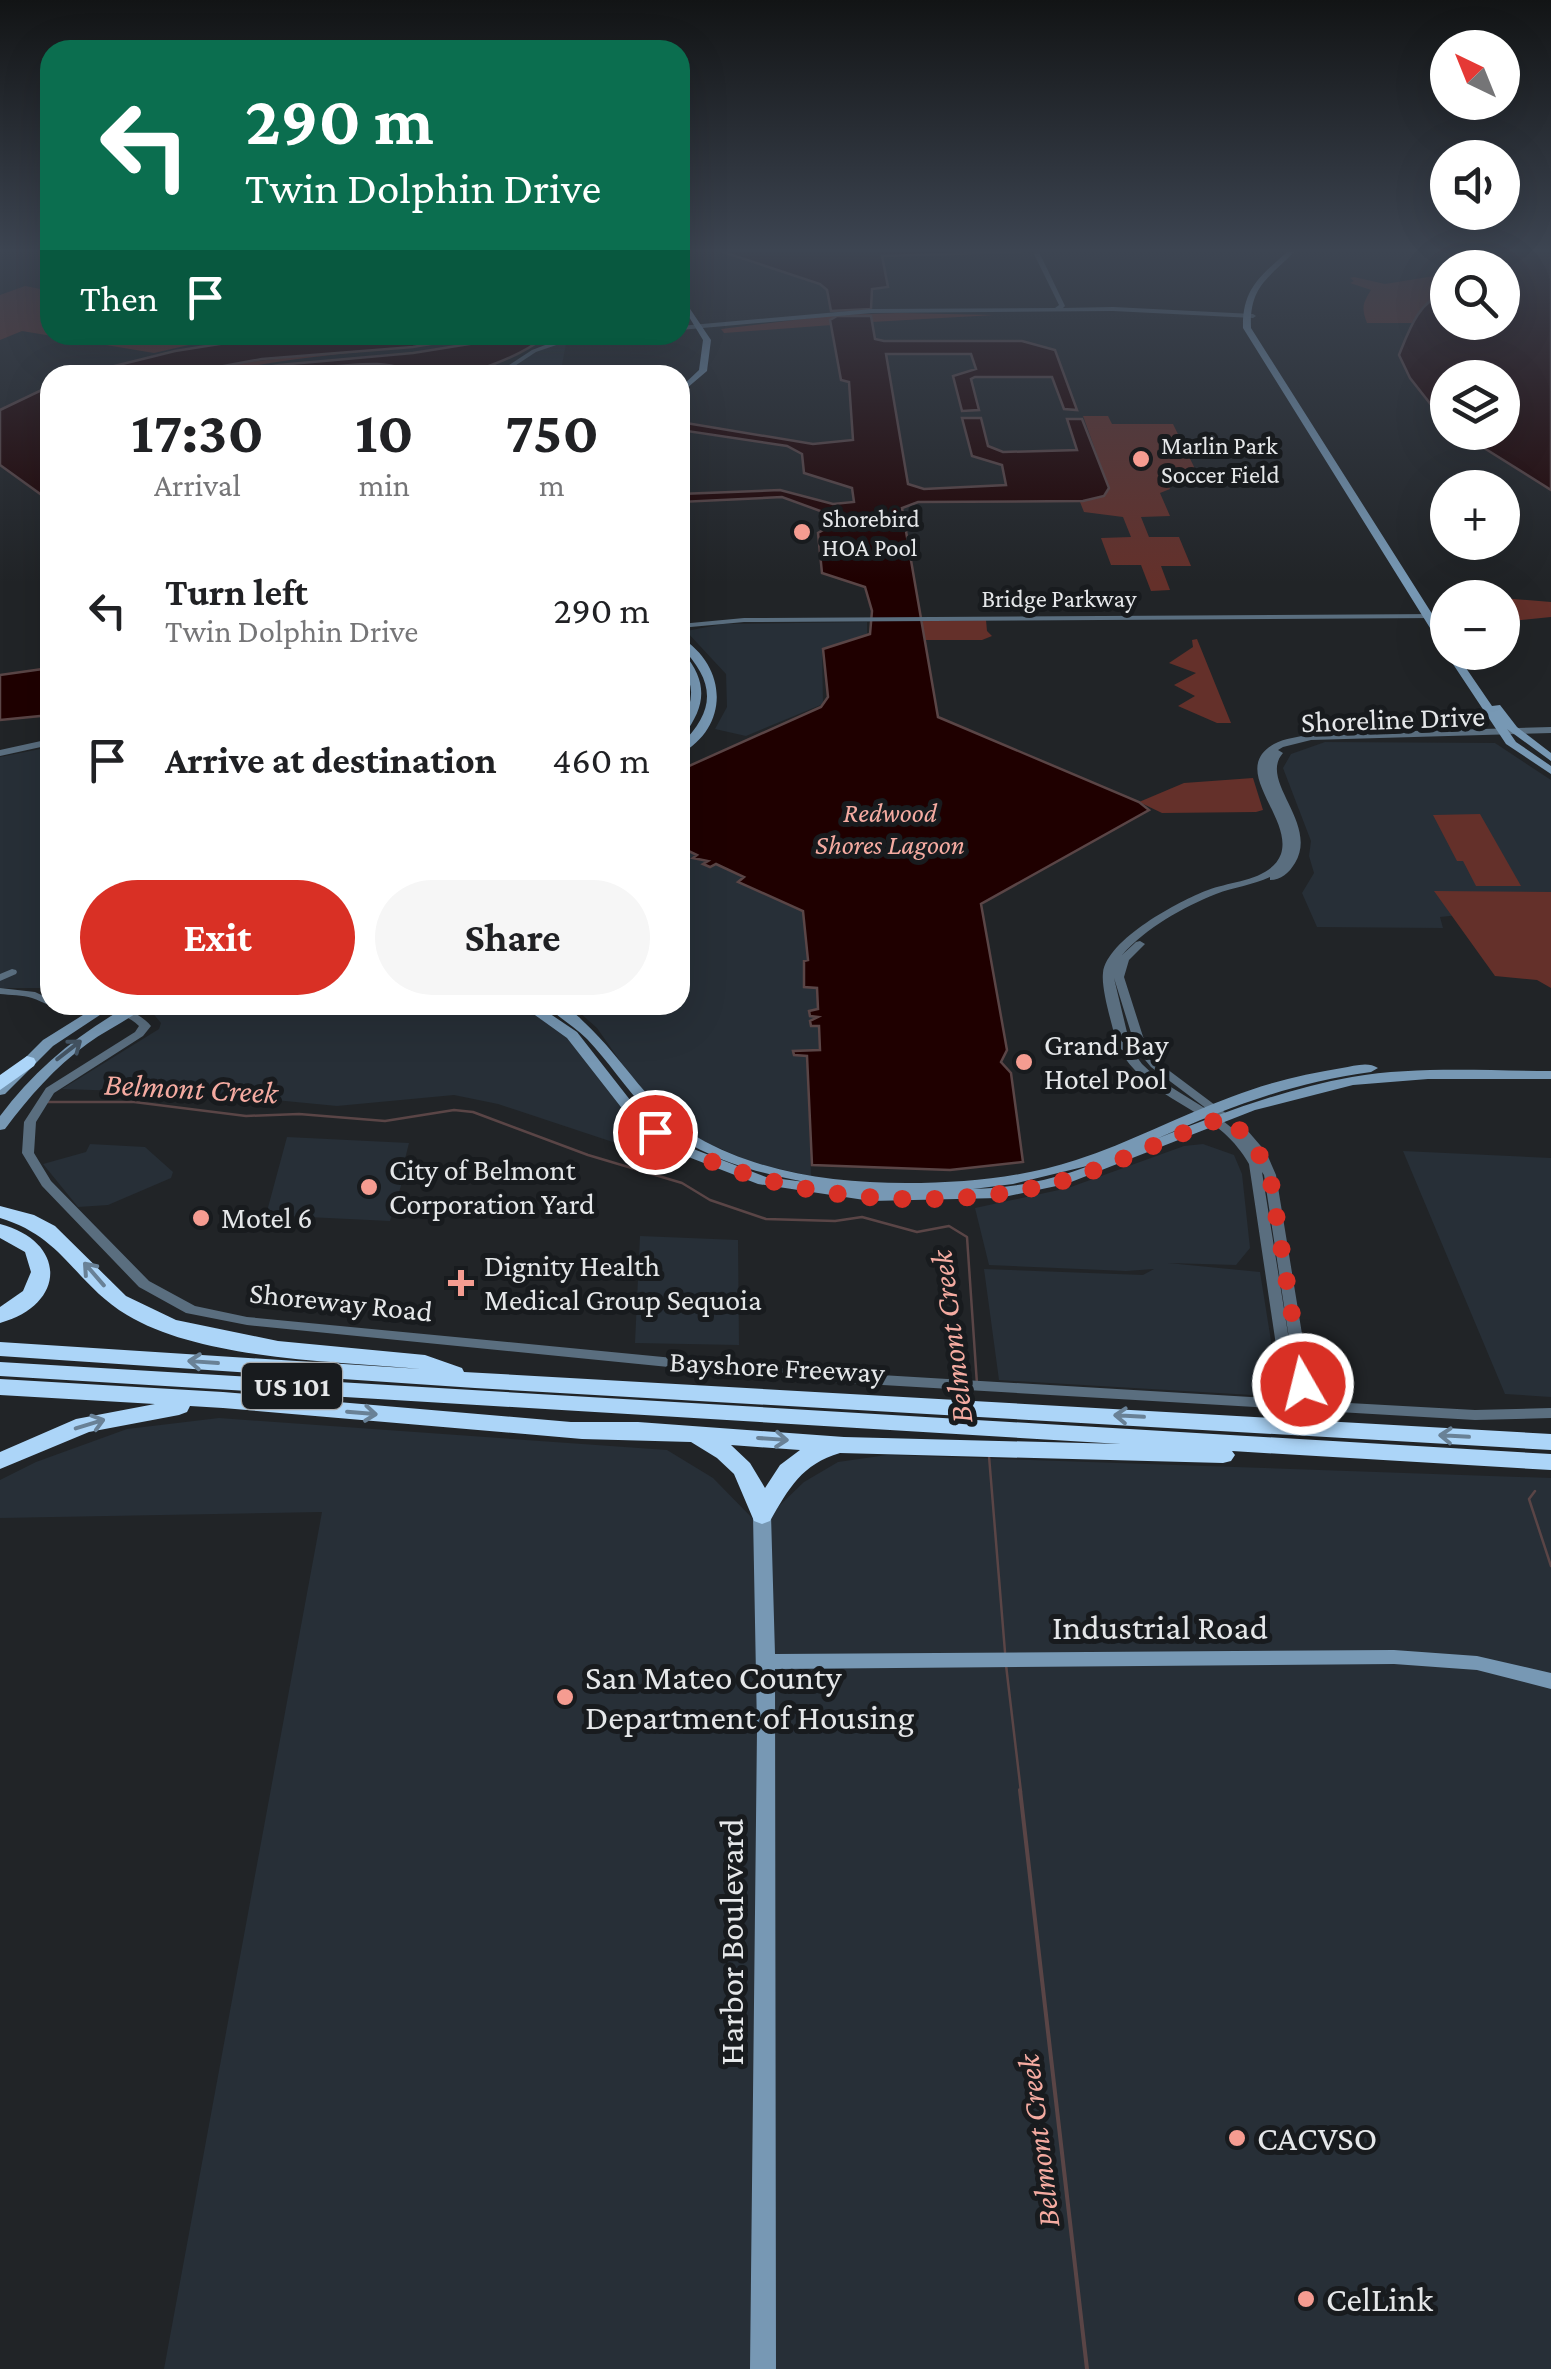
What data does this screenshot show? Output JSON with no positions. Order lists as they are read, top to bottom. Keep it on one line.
{"streets":{"highway":["Bayshore Freeway","US 101"],"main road":["Industrial Road","Harbor Boulevard"],"street":["Bridge Parkway","Shoreline Drive","Shoreway Road"]},"crossings":[["Shoreway Road","Bayshore Freeway"],["Industrial Road","Harbor Boulevard"]],"water":["Redwood Shores Lagoon","Belmont Creek"],"places":{"other":["Marlin Park Soccer Field","Shorebird HOA Pool","Grand Bay Hotel Pool","City of Belmont Corporation Yard","Motel 6","San Mateo County Department of Housing","CACVSO","CelLink"],"health":["Dignity Health Medical Group Sequoia"]},"north":"top left","page":{"map_buttons":["+","−"],"turn":["290 m","Twin Dolphin Drive"],"then":"Then","eta":["17:30","Arrival","10","min","750","m"],"list":[{"name":"Turn left","note":"Twin Dolphin Drive","value":"290 m"},{"name":"Arrive at destination","value":"460 m"}],"buttons":["Exit","Share"]}}
